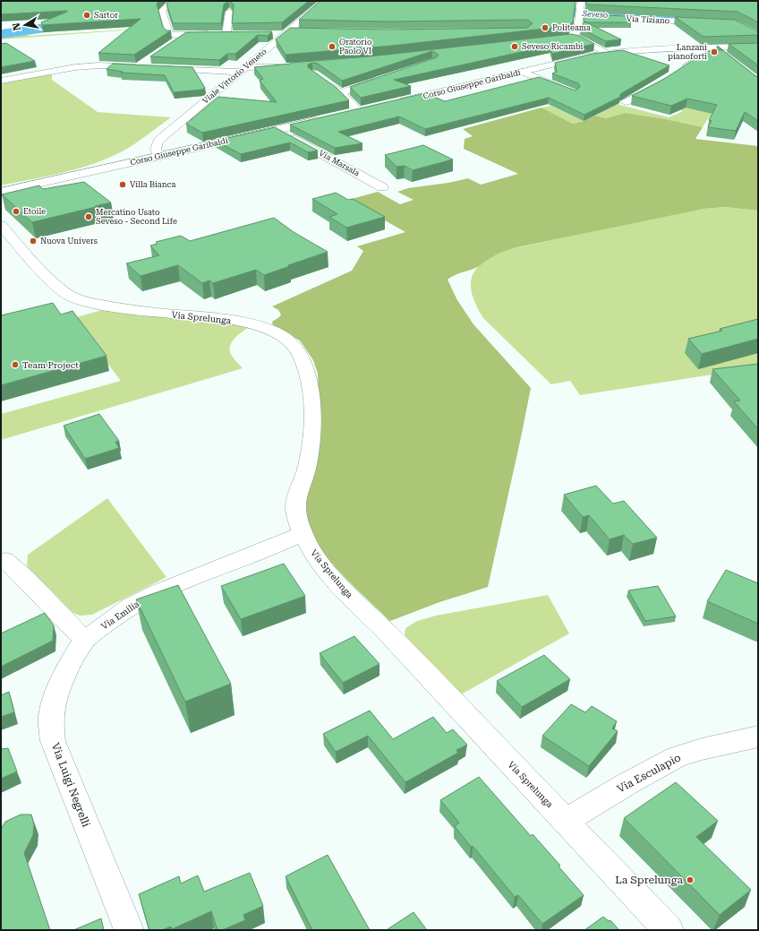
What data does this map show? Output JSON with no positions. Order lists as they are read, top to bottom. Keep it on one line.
{"streets":{"main road":["Corso Giuseppe Garibaldi"],"street":["Via Tiziano","Viale Vittorio Veneto","Via Marsala","Via Sprelunga","Via Emilia","Via Esculapio","Via Luigi Negrelli"]},"crossings":[["Viale Vittorio Veneto","Corso Giuseppe Garibaldi"],["Corso Giuseppe Garibaldi","Via Marsala"],["Via Sprelunga","Via Emilia"],["Via Sprelunga","Via Esculapio"],["Via Emilia","Via Luigi Negrelli"]],"water":["Seveso"],"places":["Sartor","Politeama","Oratorio Paolo VI","Seveso Ricambi","Lanzani pianoforti","Villa Bianca","Etoile","Mercatino Usato Seveso - Second Life","Nuova Univers","Team Project","La Sprelunga"],"north":"left"}
